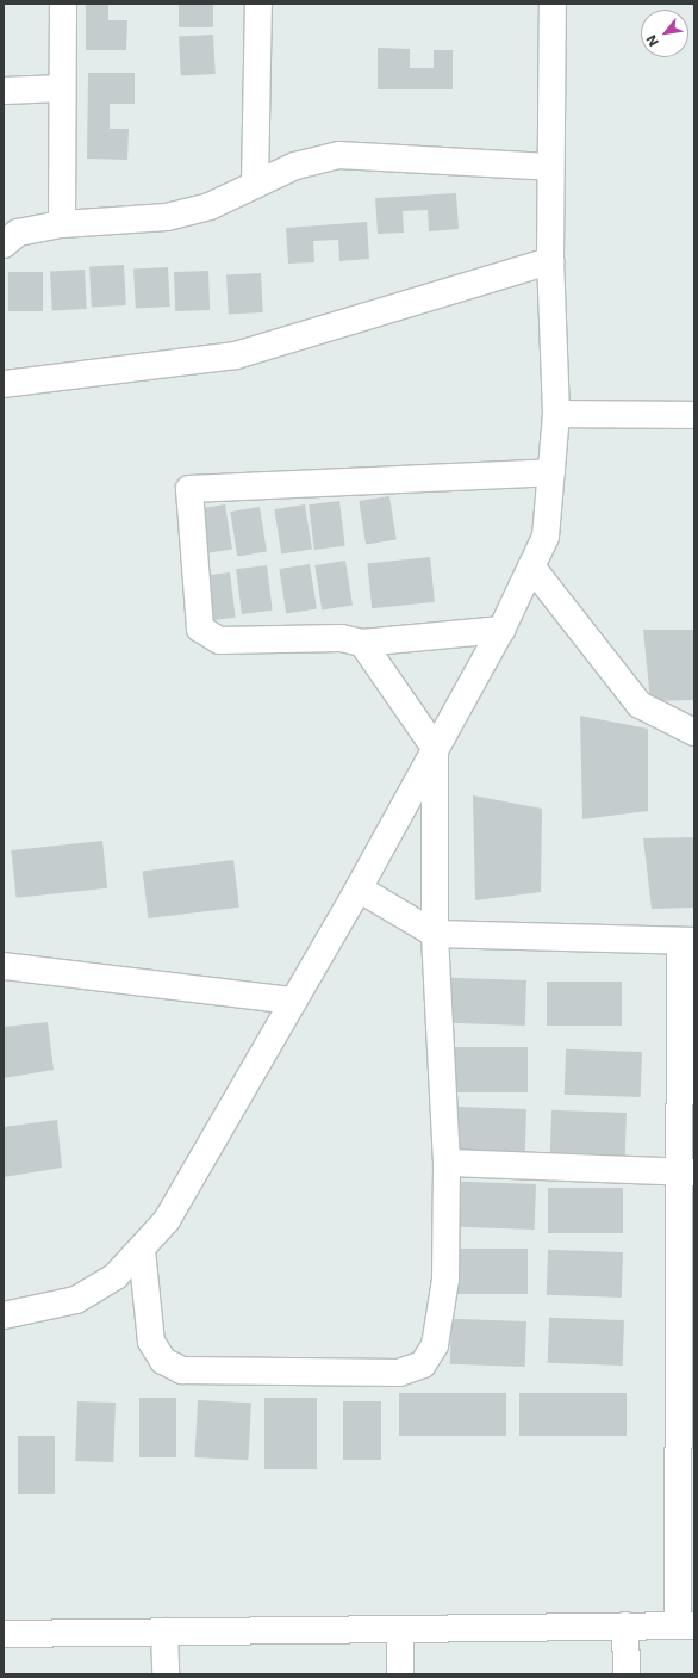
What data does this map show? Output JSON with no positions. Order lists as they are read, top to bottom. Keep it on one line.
{"north":"bottom left"}
